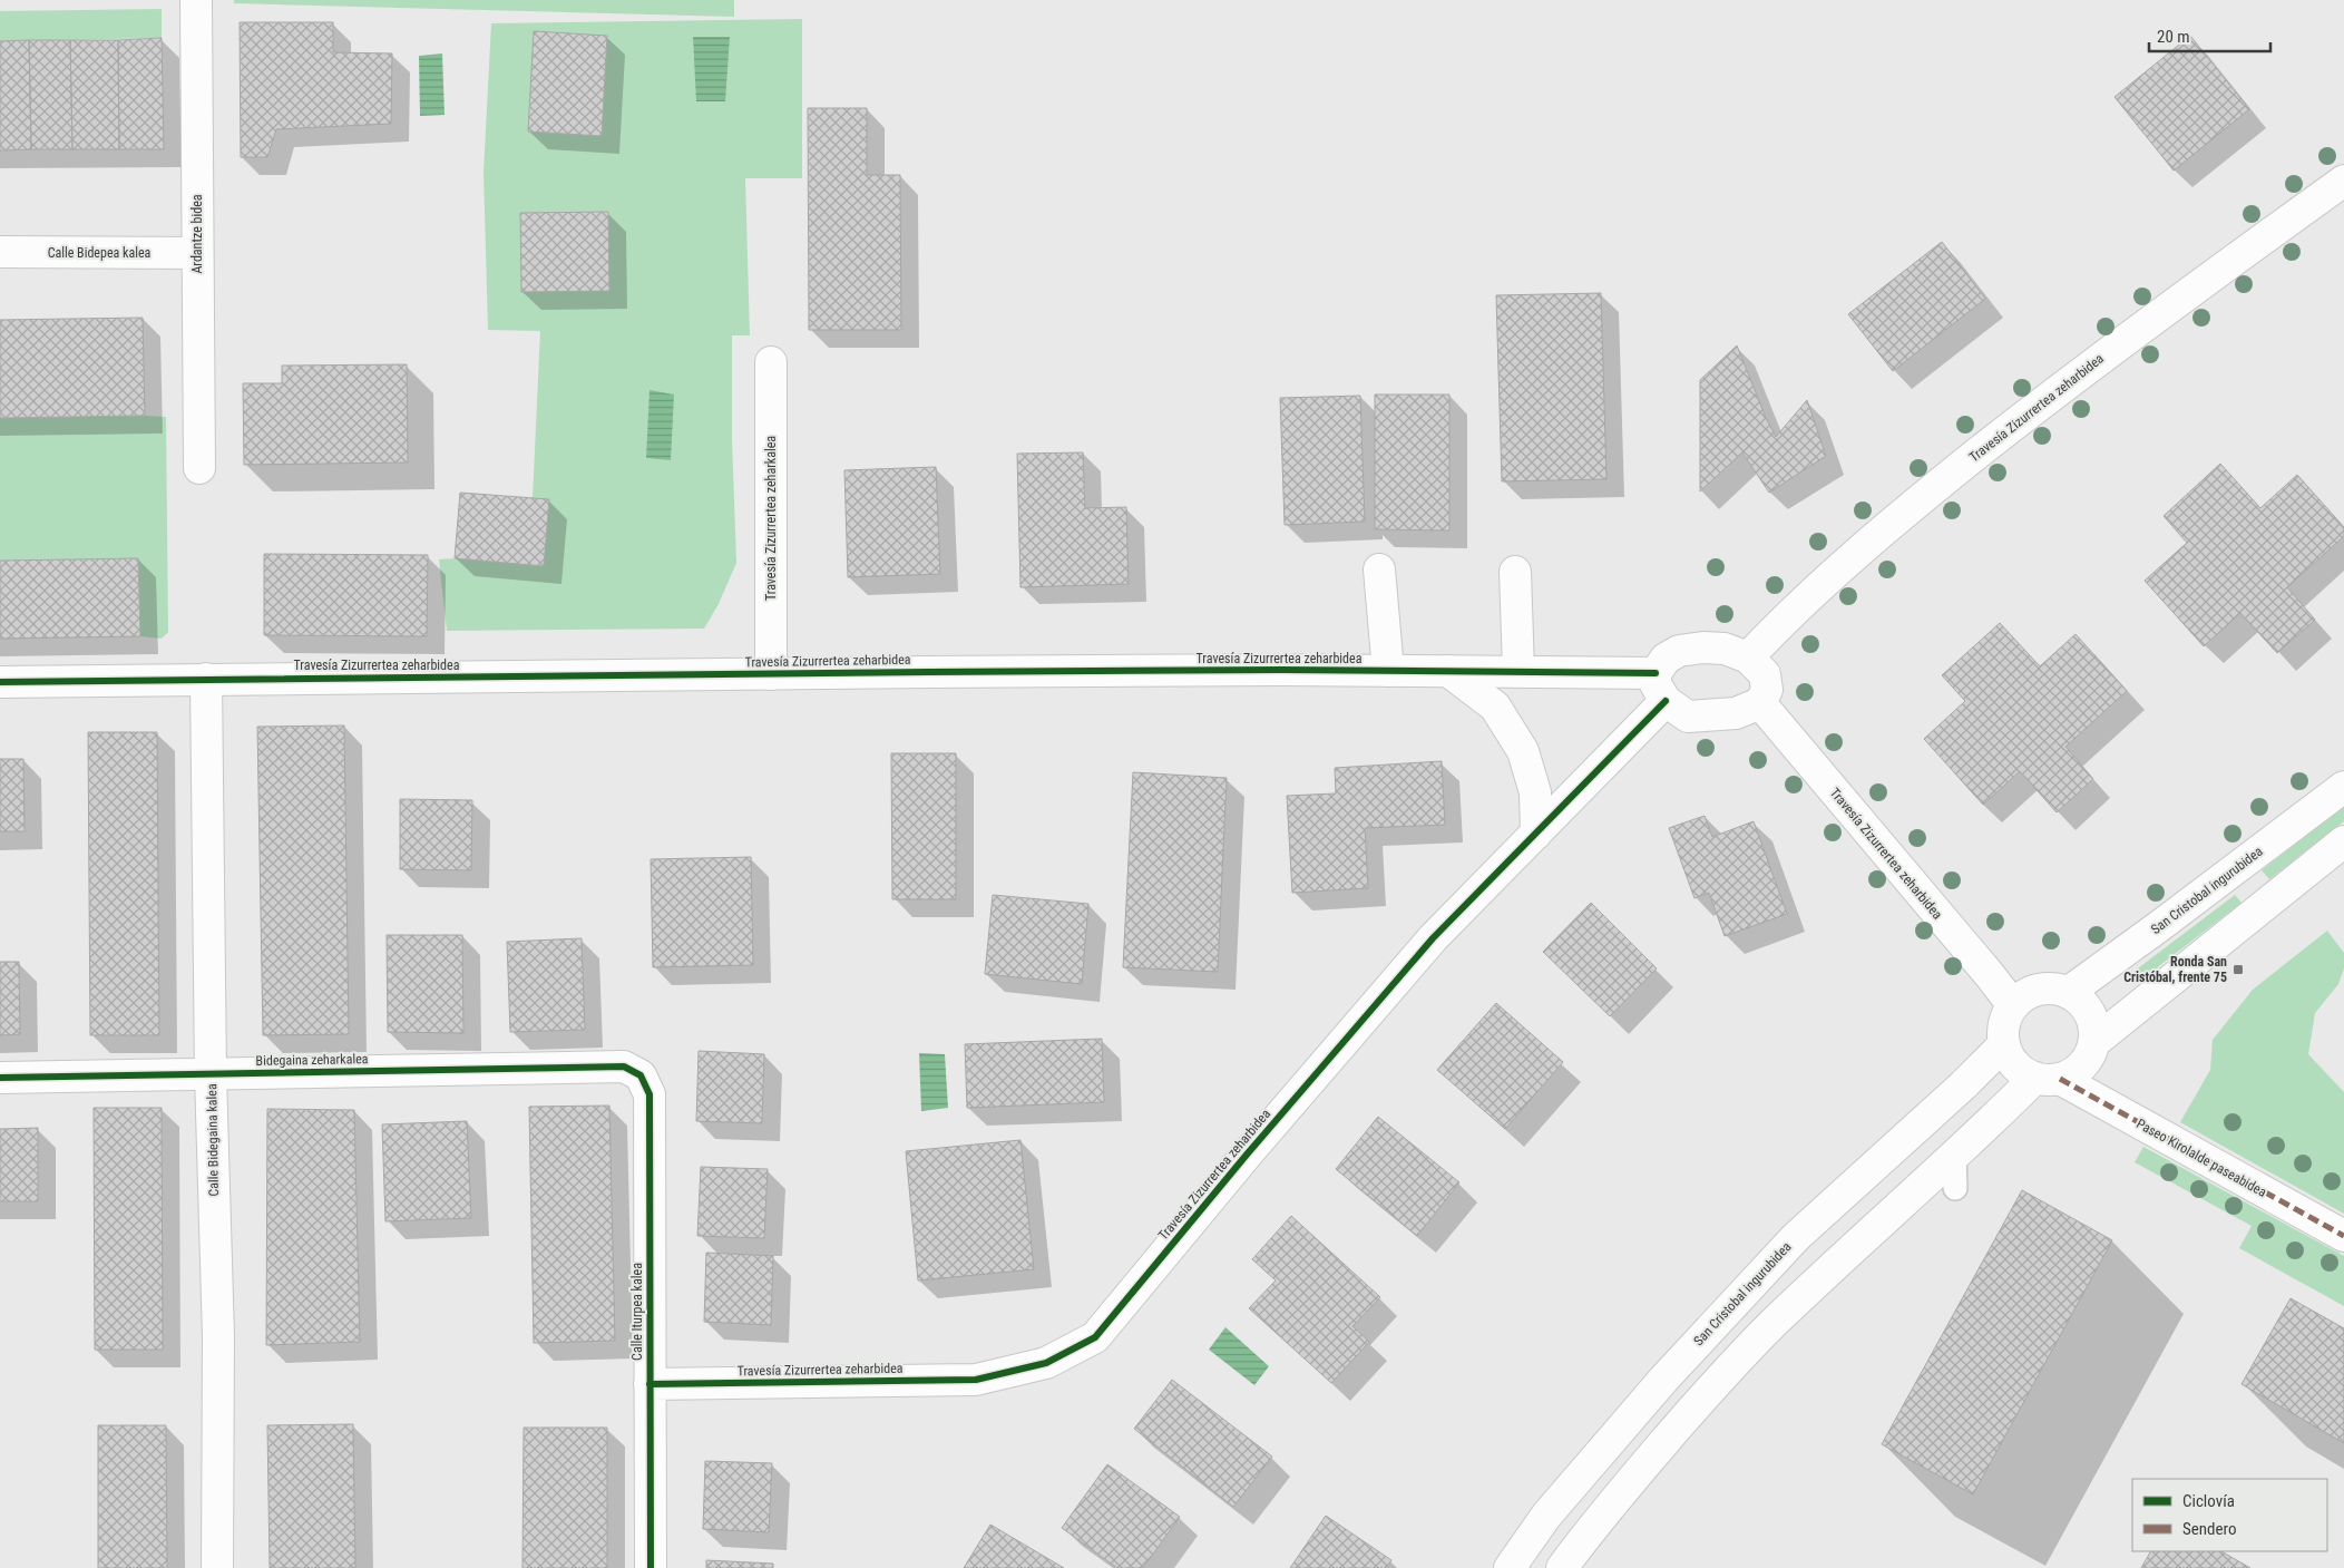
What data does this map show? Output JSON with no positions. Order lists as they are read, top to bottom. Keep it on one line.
{"streets":{"street":["Ardantze bidea","Calle Bidepea kalea","Travesía Zizurrertea zeharbidea","Travesía Zizurrertea zeharkalea","San Cristobal ingurubidea","Bidegaina zeharkalea","Calle Bidegaina kalea","Paseo Kirolalde paseabidea","Calle Iturpea kalea"]},"crossings":[["Ardantze bidea","Calle Bidepea kalea"],["Travesía Zizurrertea zeharbidea","Travesía Zizurrertea zeharkalea"],["Travesía Zizurrertea zeharbidea","San Cristobal ingurubidea"],["Travesía Zizurrertea zeharbidea","Calle Bidegaina kalea"],["Travesía Zizurrertea zeharbidea","Paseo Kirolalde paseabidea"],["Travesía Zizurrertea zeharbidea","Calle Iturpea kalea"],["San Cristobal ingurubidea","Paseo Kirolalde paseabidea"],["Bidegaina zeharkalea","Calle Bidegaina kalea"],["Bidegaina zeharkalea","Calle Iturpea kalea"]],"places":{"transit":["Ronda San Cristóbal, frente 75"]},"legend":["Ciclovía","Sendero"],"scale_bar":"20 m"}
